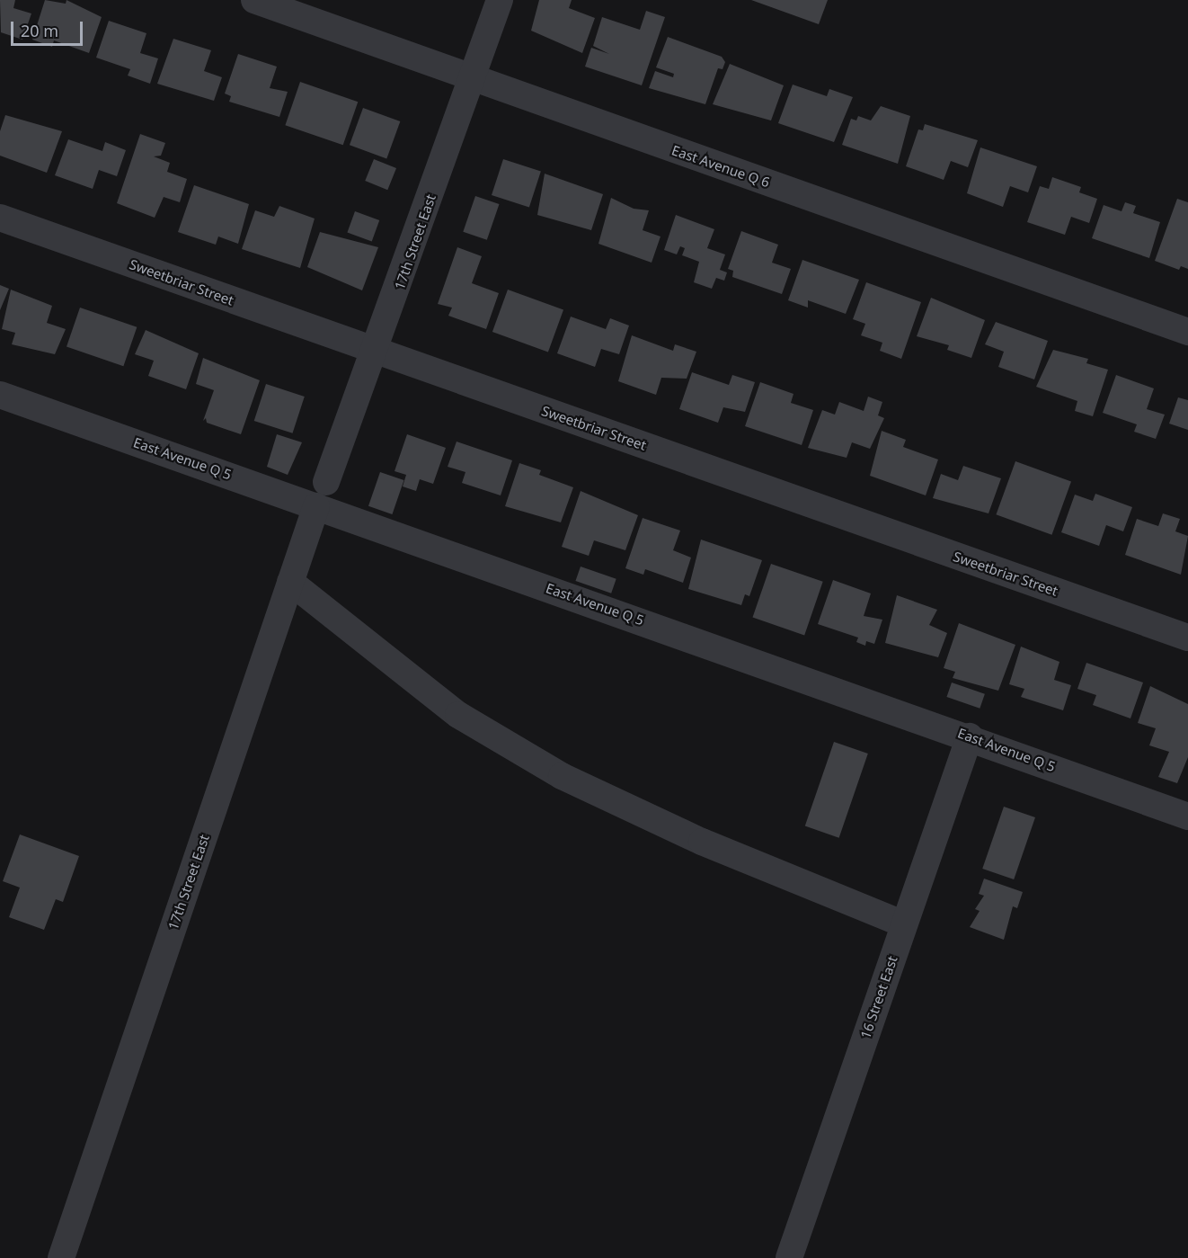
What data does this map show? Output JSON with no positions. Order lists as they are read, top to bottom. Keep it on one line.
{"streets":{"street":["East Avenue Q 6","17th Street East","Sweetbriar Street","East Avenue Q 5","16 Street East"]},"crossings":[["East Avenue Q 6","17th Street East"],["17th Street East","Sweetbriar Street"],["17th Street East","East Avenue Q 5"],["East Avenue Q 5","16 Street East"]],"scale_bar":"20 m"}
